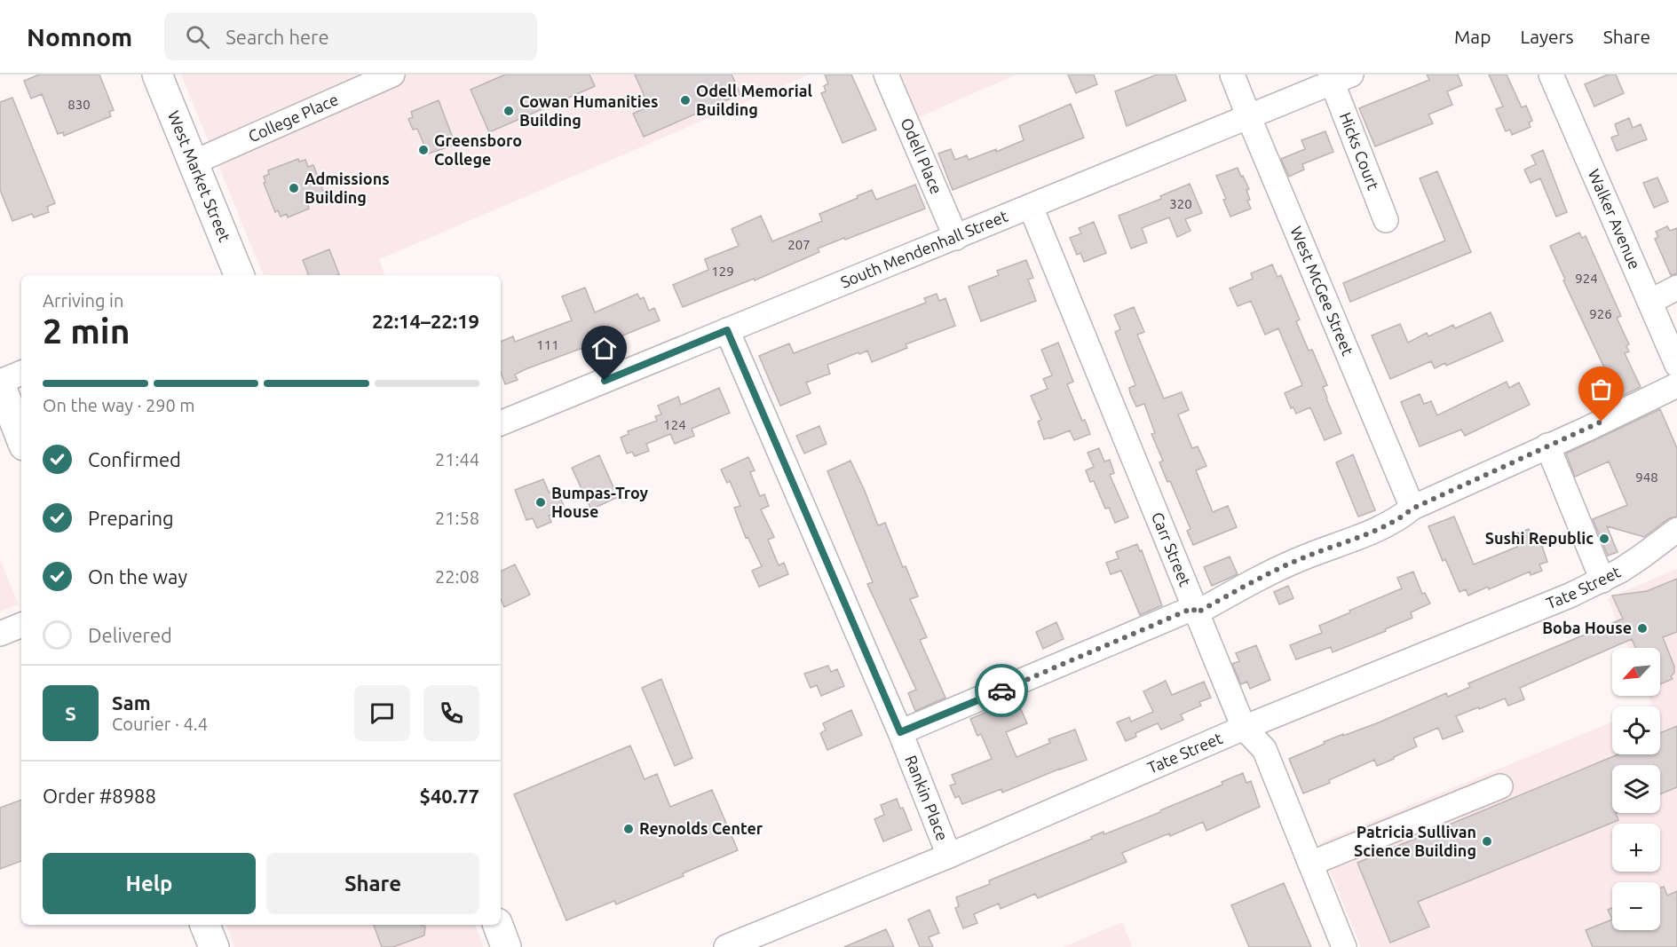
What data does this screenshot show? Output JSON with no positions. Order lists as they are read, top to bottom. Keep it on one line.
{"streets":{"main road":["West Market Street"],"street":["College Place","Hicks Court","Odell Place","Walker Avenue","South Mendenhall Street","West McGee Street","Carr Street","Tate Street","Rankin Place"]},"crossings":[["College Place","West Market Street"],["Hicks Court","South Mendenhall Street"],["Odell Place","South Mendenhall Street"],["South Mendenhall Street","West McGee Street"],["South Mendenhall Street","Carr Street"],["South Mendenhall Street","Rankin Place"],["Carr Street","Tate Street"],["Tate Street","Rankin Place"]],"places":["Odell Memorial Building","Cowan Humanities Building","Greensboro College","Admissions Building","Bumpas-Troy House","Sushi Republic","Boba House","Reynolds Center","Patricia Sullivan Science Building"],"house_numbers":["830","320","207","129","924","926","111","124","948"],"north":"bottom left","page":{"header":"Nomnom","search":"Search here","nav":["Map","Layers","Share"],"heading":["2 min","Arriving in","22:14–22:19"],"panel":["Sam","Courier · 4.4","Order #8988","$40.77"],"bar":"On the way · 290 m","list":[["Confirmed","21:44"],["Preparing","21:58"],["On the way","22:08"],"Delivered"],"map_buttons":["+","−"],"round":"S","buttons":["Help","Share"]}}
